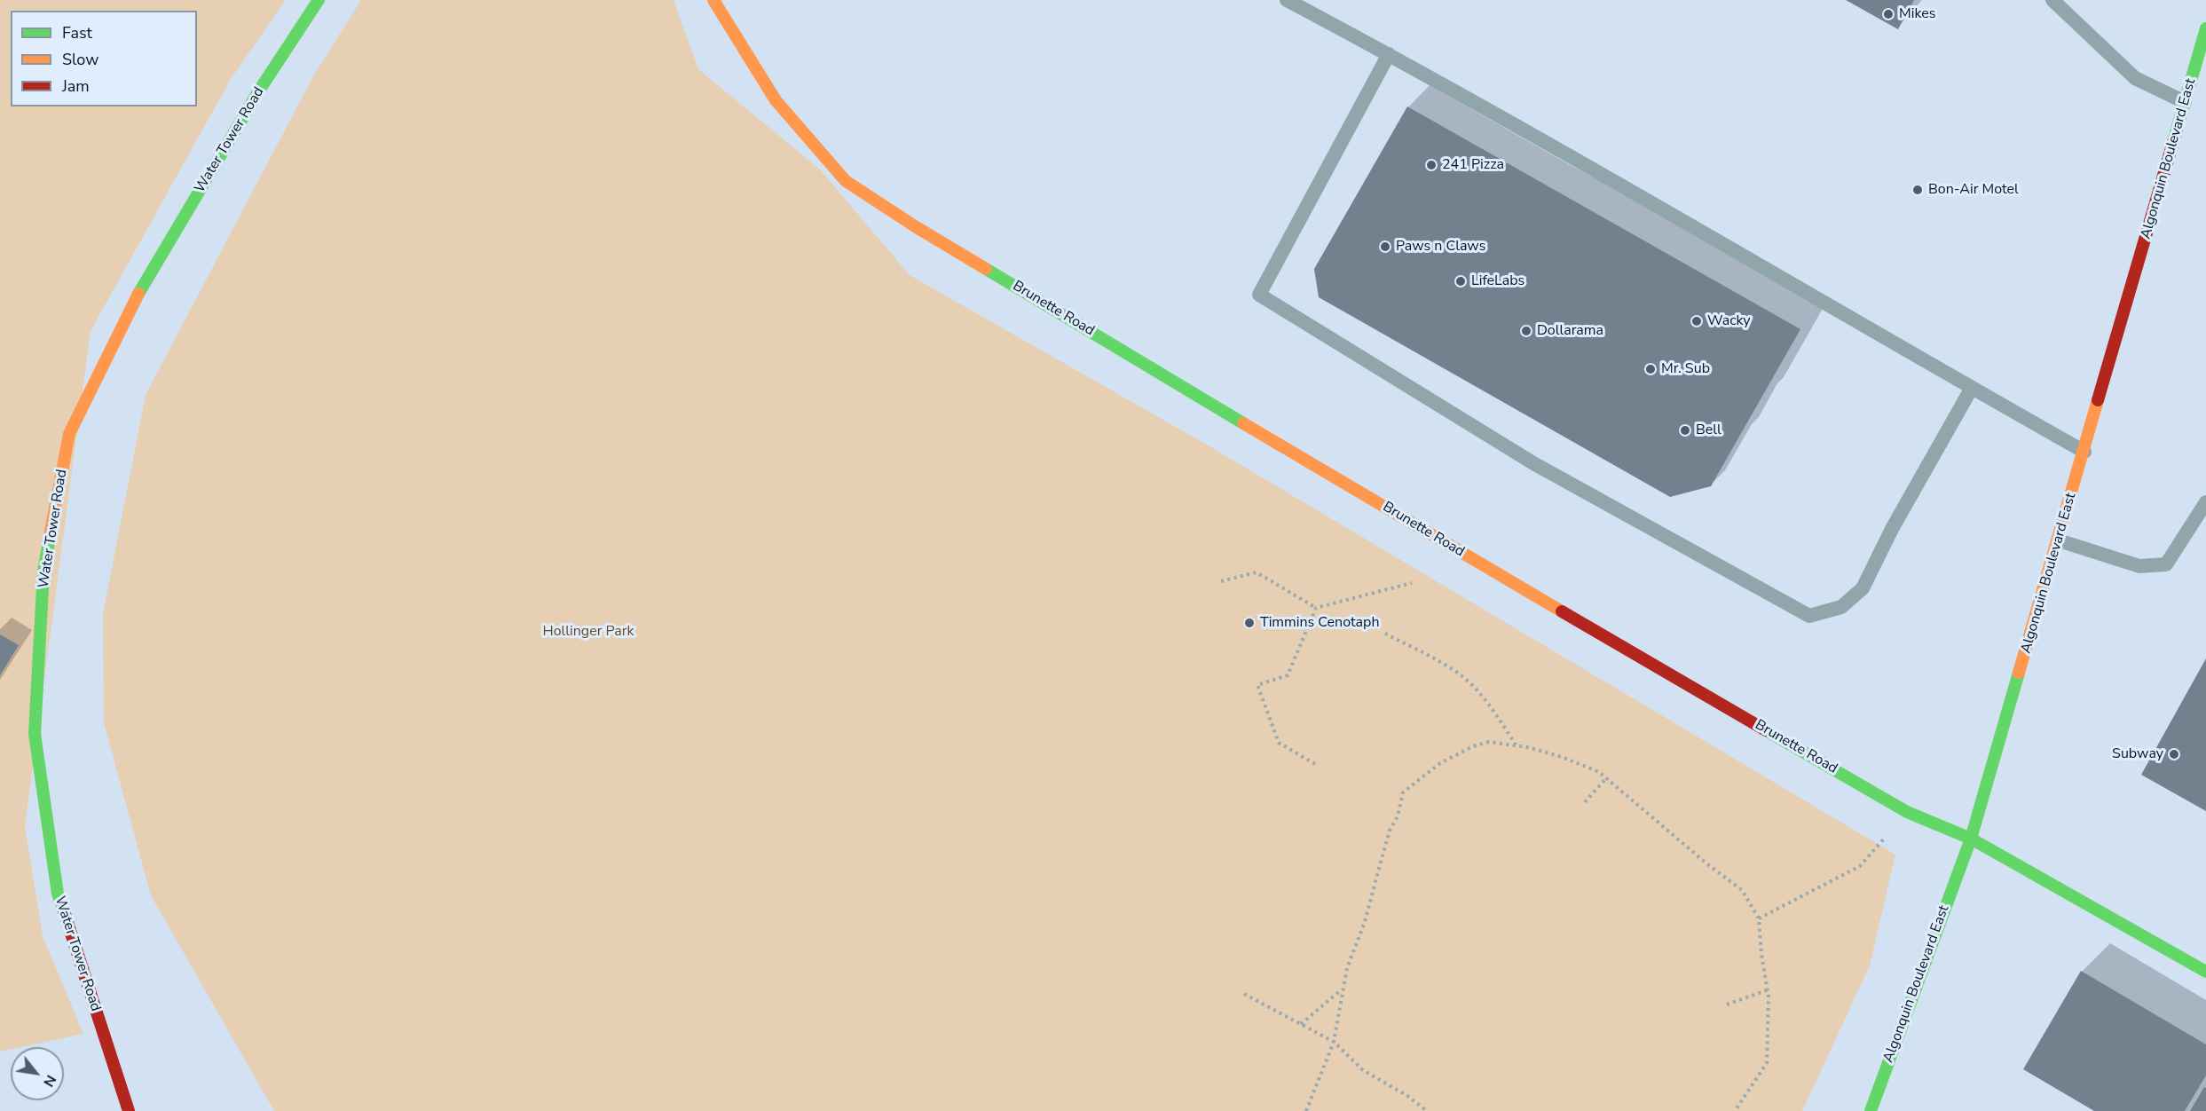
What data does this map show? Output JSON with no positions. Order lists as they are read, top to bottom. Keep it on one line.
{"streets":{"street":["Water Tower Road","Algonquin Boulevard East","Brunette Road"]},"crossings":[["Algonquin Boulevard East","Brunette Road"]],"parks":["Hollinger Park"],"places":["Mikes","241 Pizza","Bon-Air Motel","Paws n Claws","LifeLabs","Wacky","Dollarama","Mr. Sub","Bell","Timmins Cenotaph","Subway"],"legend":["Fast","Slow","Jam"],"north":"bottom right"}
